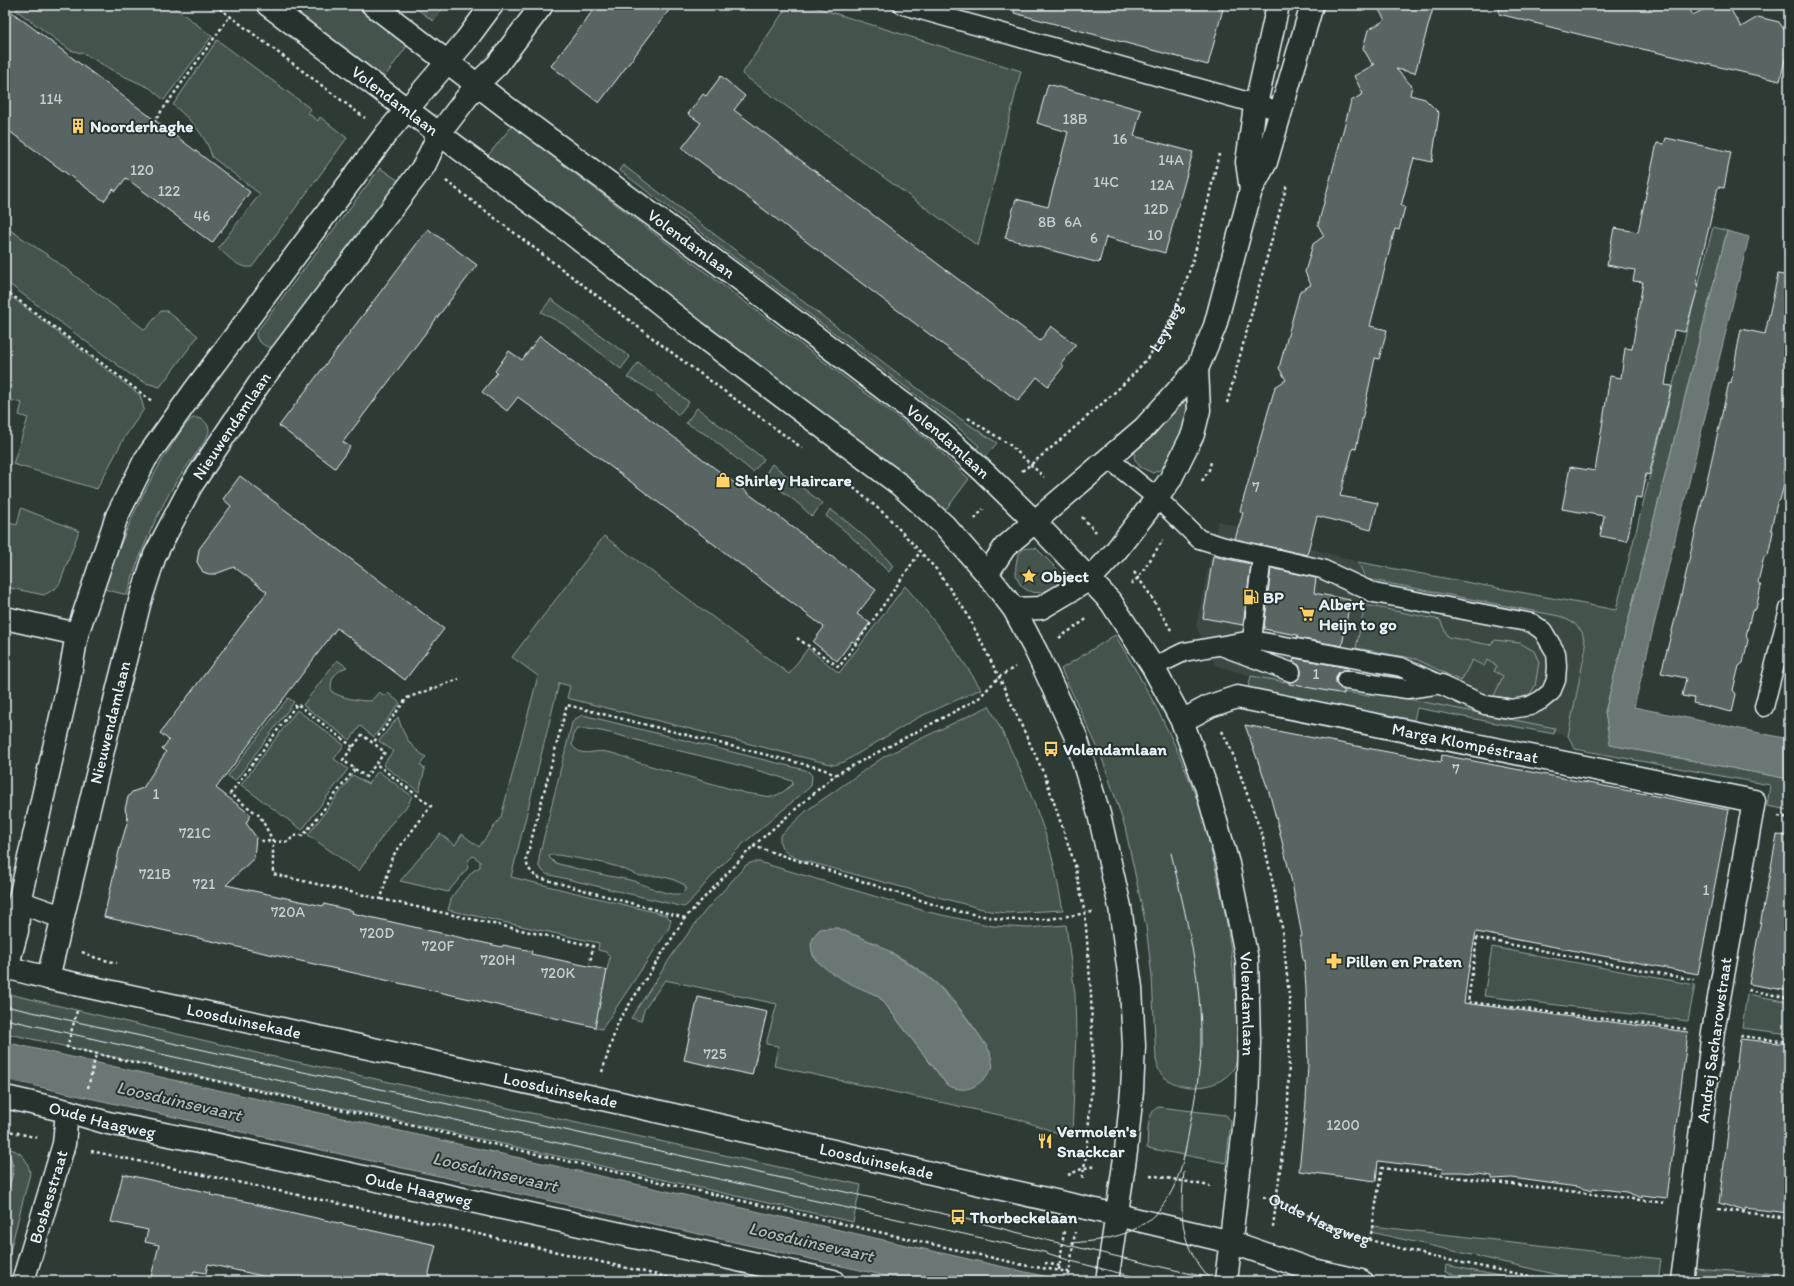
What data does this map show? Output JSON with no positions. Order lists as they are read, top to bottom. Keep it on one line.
{"streets":{"street":["Volendamlaan","Nieuwendamlaan","Marga Klompéstraat","Loosduinsekade","Andrej Sacharowstraat","Oude Haagweg","Bosbesstraat"],"path":["Leyweg"]},"crossings":[["Volendamlaan","Leyweg"],["Volendamlaan","Nieuwendamlaan"],["Volendamlaan","Marga Klompéstraat"],["Volendamlaan","Loosduinsekade"],["Volendamlaan","Oude Haagweg"],["Nieuwendamlaan","Loosduinsekade"],["Marga Klompéstraat","Andrej Sacharowstraat"],["Oude Haagweg","Bosbesstraat"]],"water":["Loosduinsevaart"],"places":{"building":["Noorderhaghe"],"shop":["Shirley Haircare"],"place":["Object"],"fuel station":["BP"],"supermarket":["Albert Heijn to go"],"bus stop":["Volendamlaan","Thorbeckelaan"],"pharmacy":["Pillen en Praten"],"restaurant":["Vermolen's Snackcar"]},"house_numbers":["114","18B","16","14A","120","14C","12A","122","12D","46","8B","6A","10","6","7","1","7","1","721C","721B","721","1","720A","720D","720F","720H","720K","725","1200"]}
